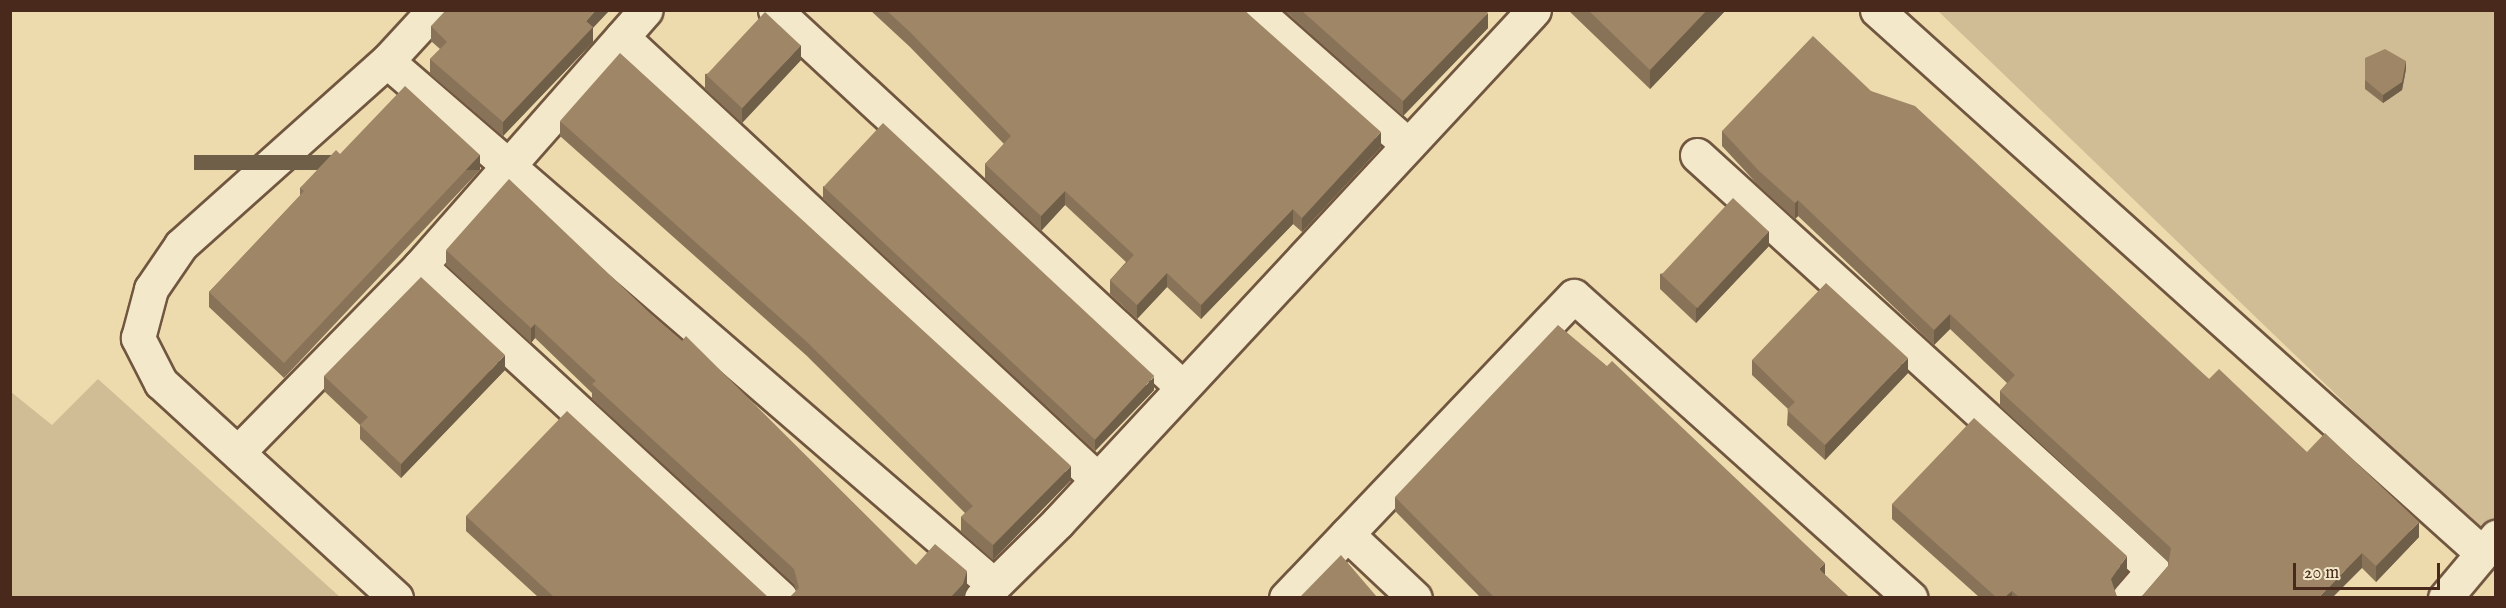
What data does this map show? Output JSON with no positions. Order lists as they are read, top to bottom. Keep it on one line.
{"scale_bar":"20 m"}
